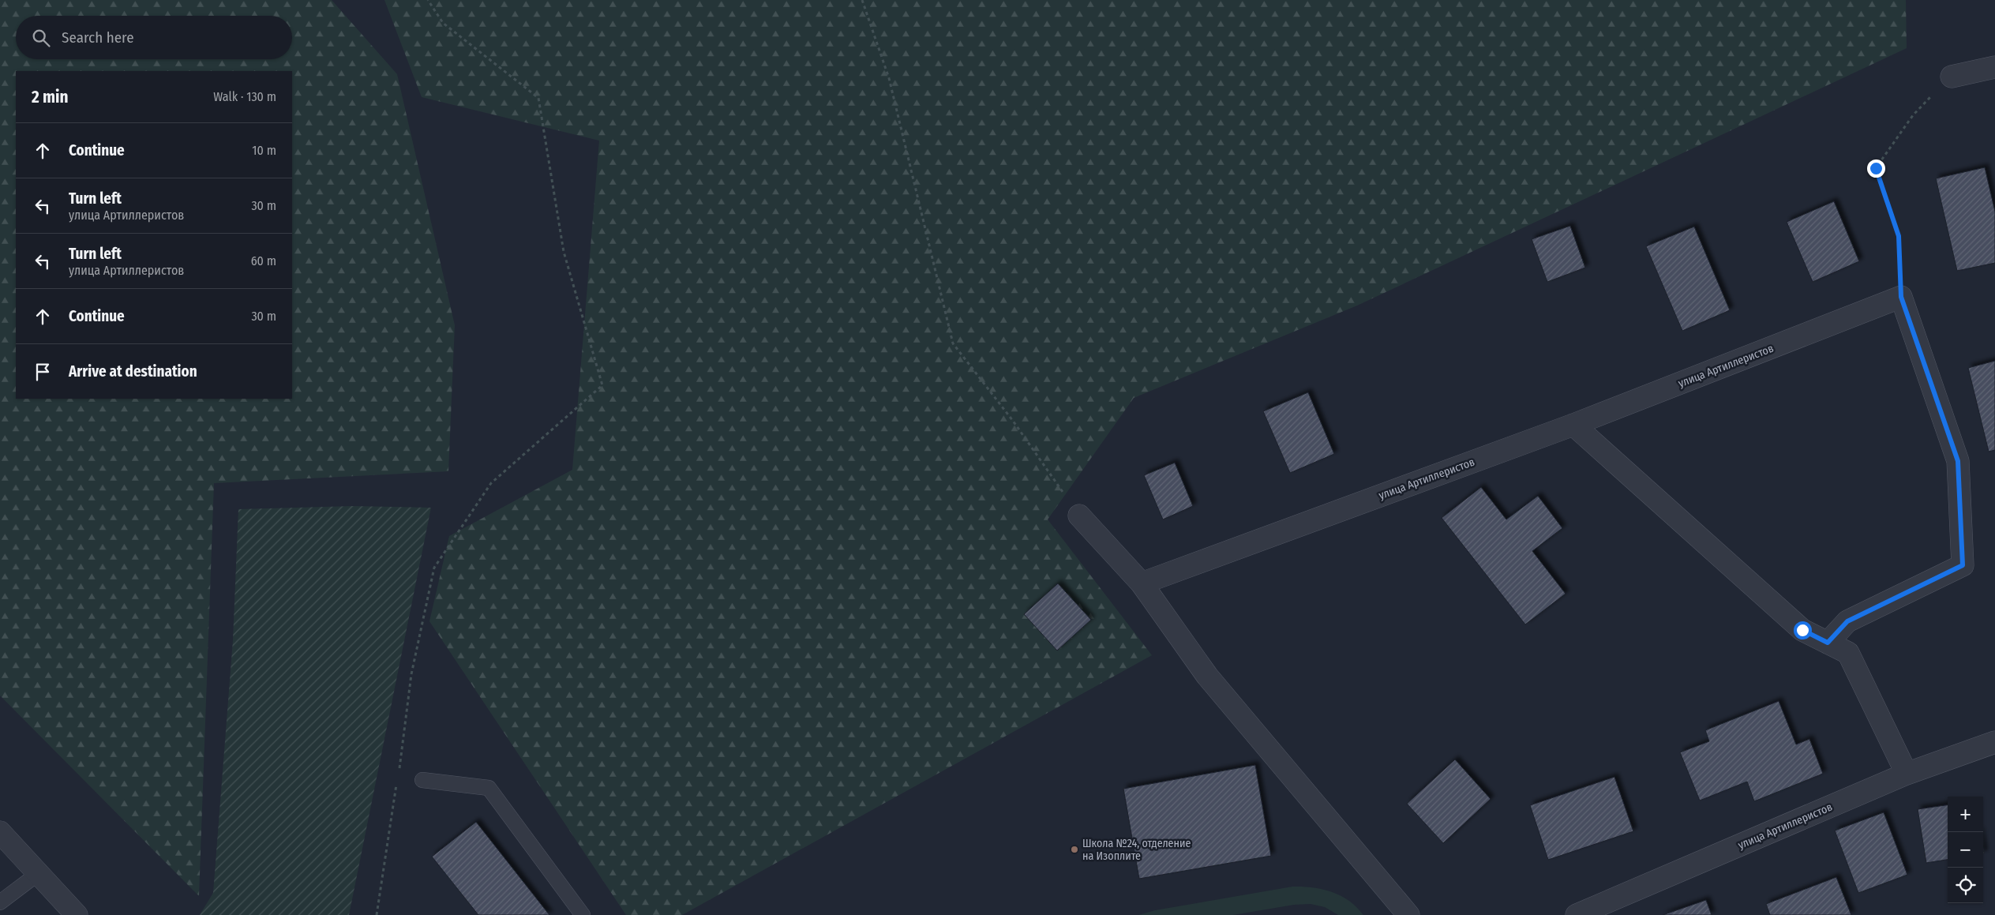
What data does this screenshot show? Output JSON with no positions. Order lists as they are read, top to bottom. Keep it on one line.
{"streets":{"street":["улица Артиллеристов"]},"places":["Школа №24, отделение на Изоплите"],"page":{"search":"Search here","heading":["2 min","Walk · 130 m"],"list":[["Continue","10 m"],["Turn left","улица Артиллеристов","30 m"],["Turn left","улица Артиллеристов","60 m"],["Continue","30 m"],"Arrive at destination"],"map_buttons":["+","−"]}}
